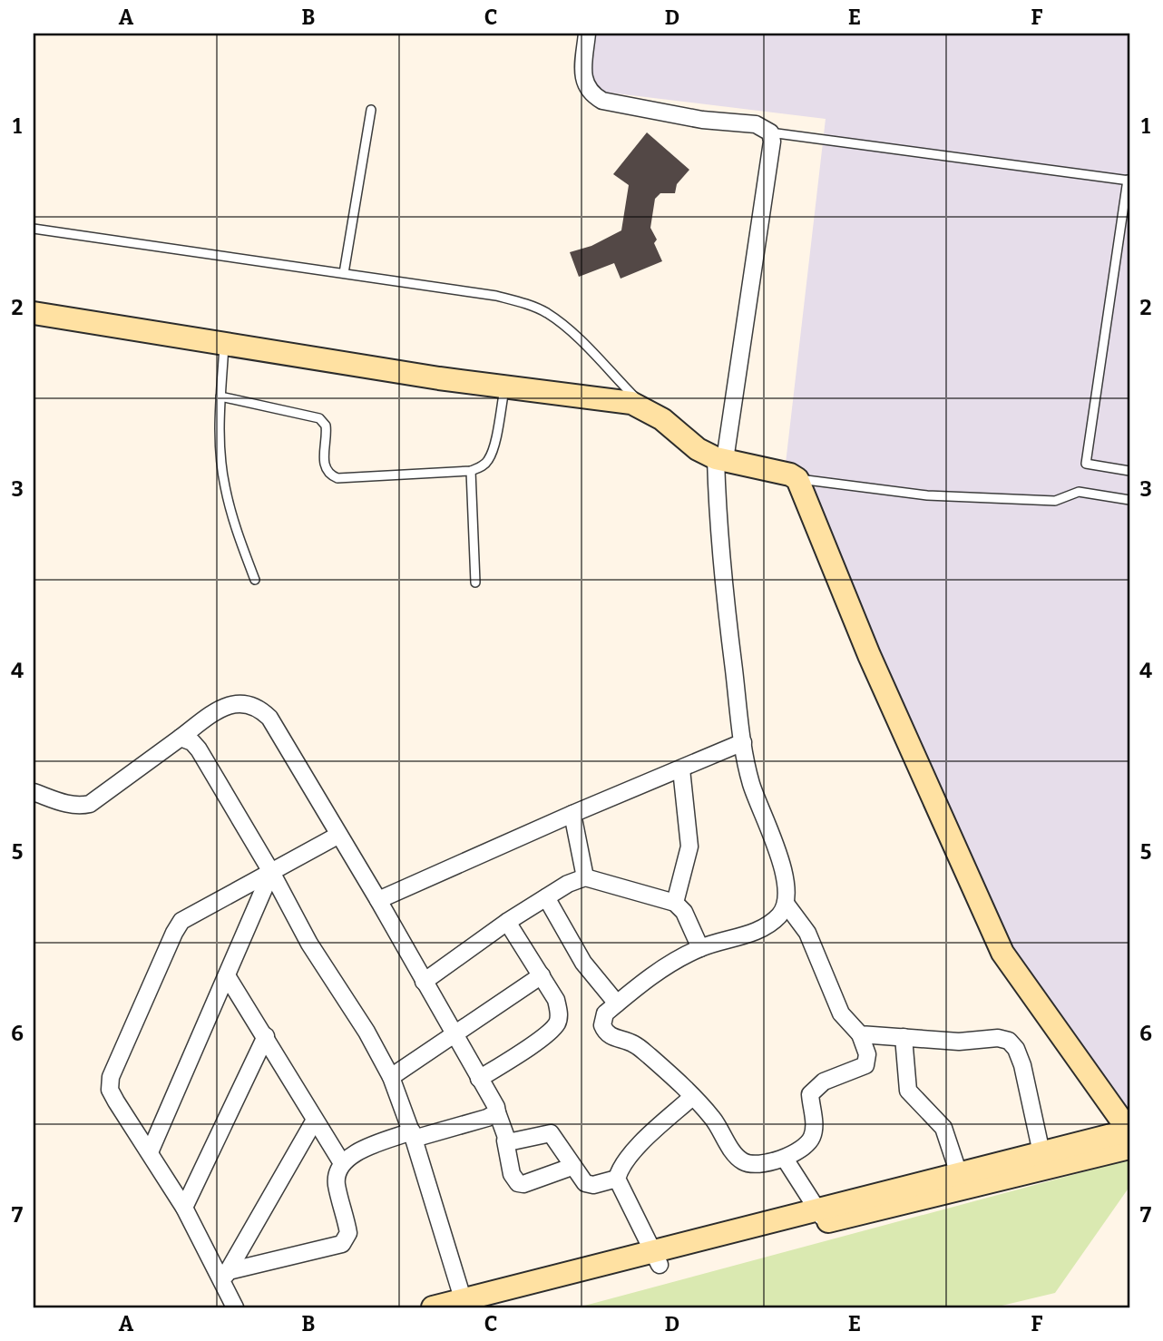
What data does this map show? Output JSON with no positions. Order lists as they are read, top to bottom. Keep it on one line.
{"grid":{"columns":["A","B","C","D","E","F"],"rows":["1","2","3","4","5","6","7"]}}
